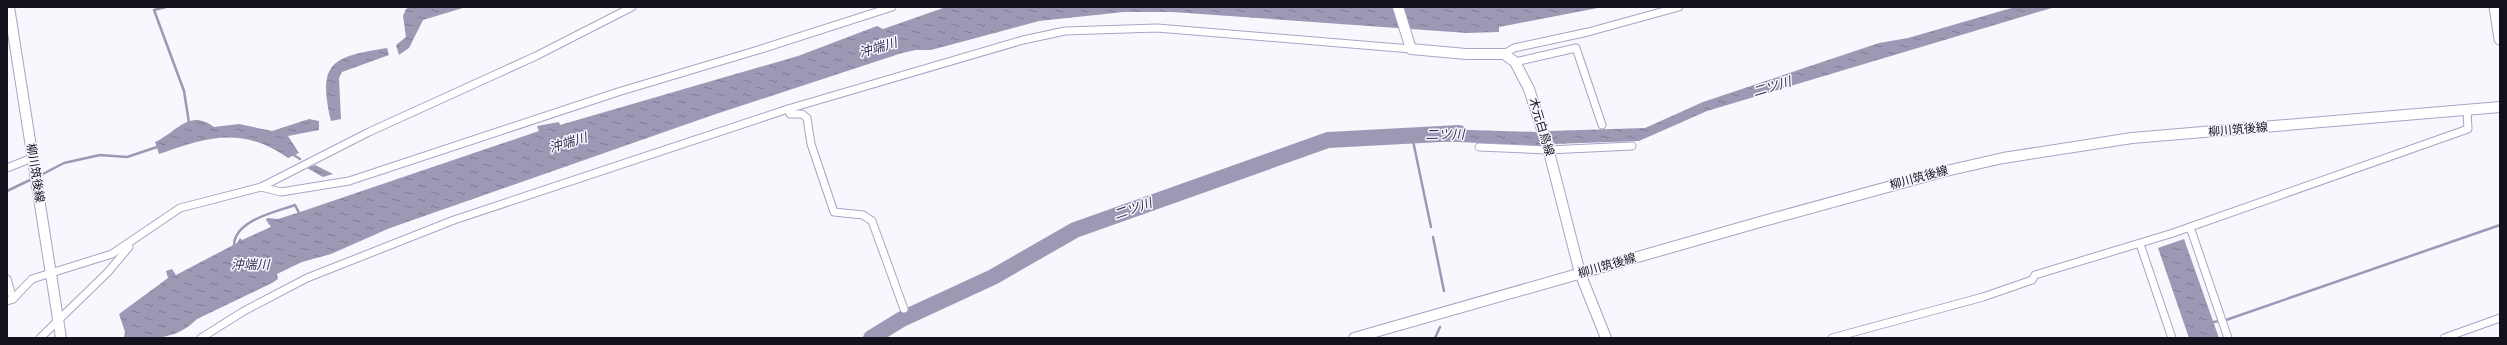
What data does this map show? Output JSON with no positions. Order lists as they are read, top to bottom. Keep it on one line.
{"streets":{"main road":["木元白鳥線","柳川筑後線"]},"crossings":[["木元白鳥線","柳川筑後線"]],"water":["沖端川","二ツ川"]}
